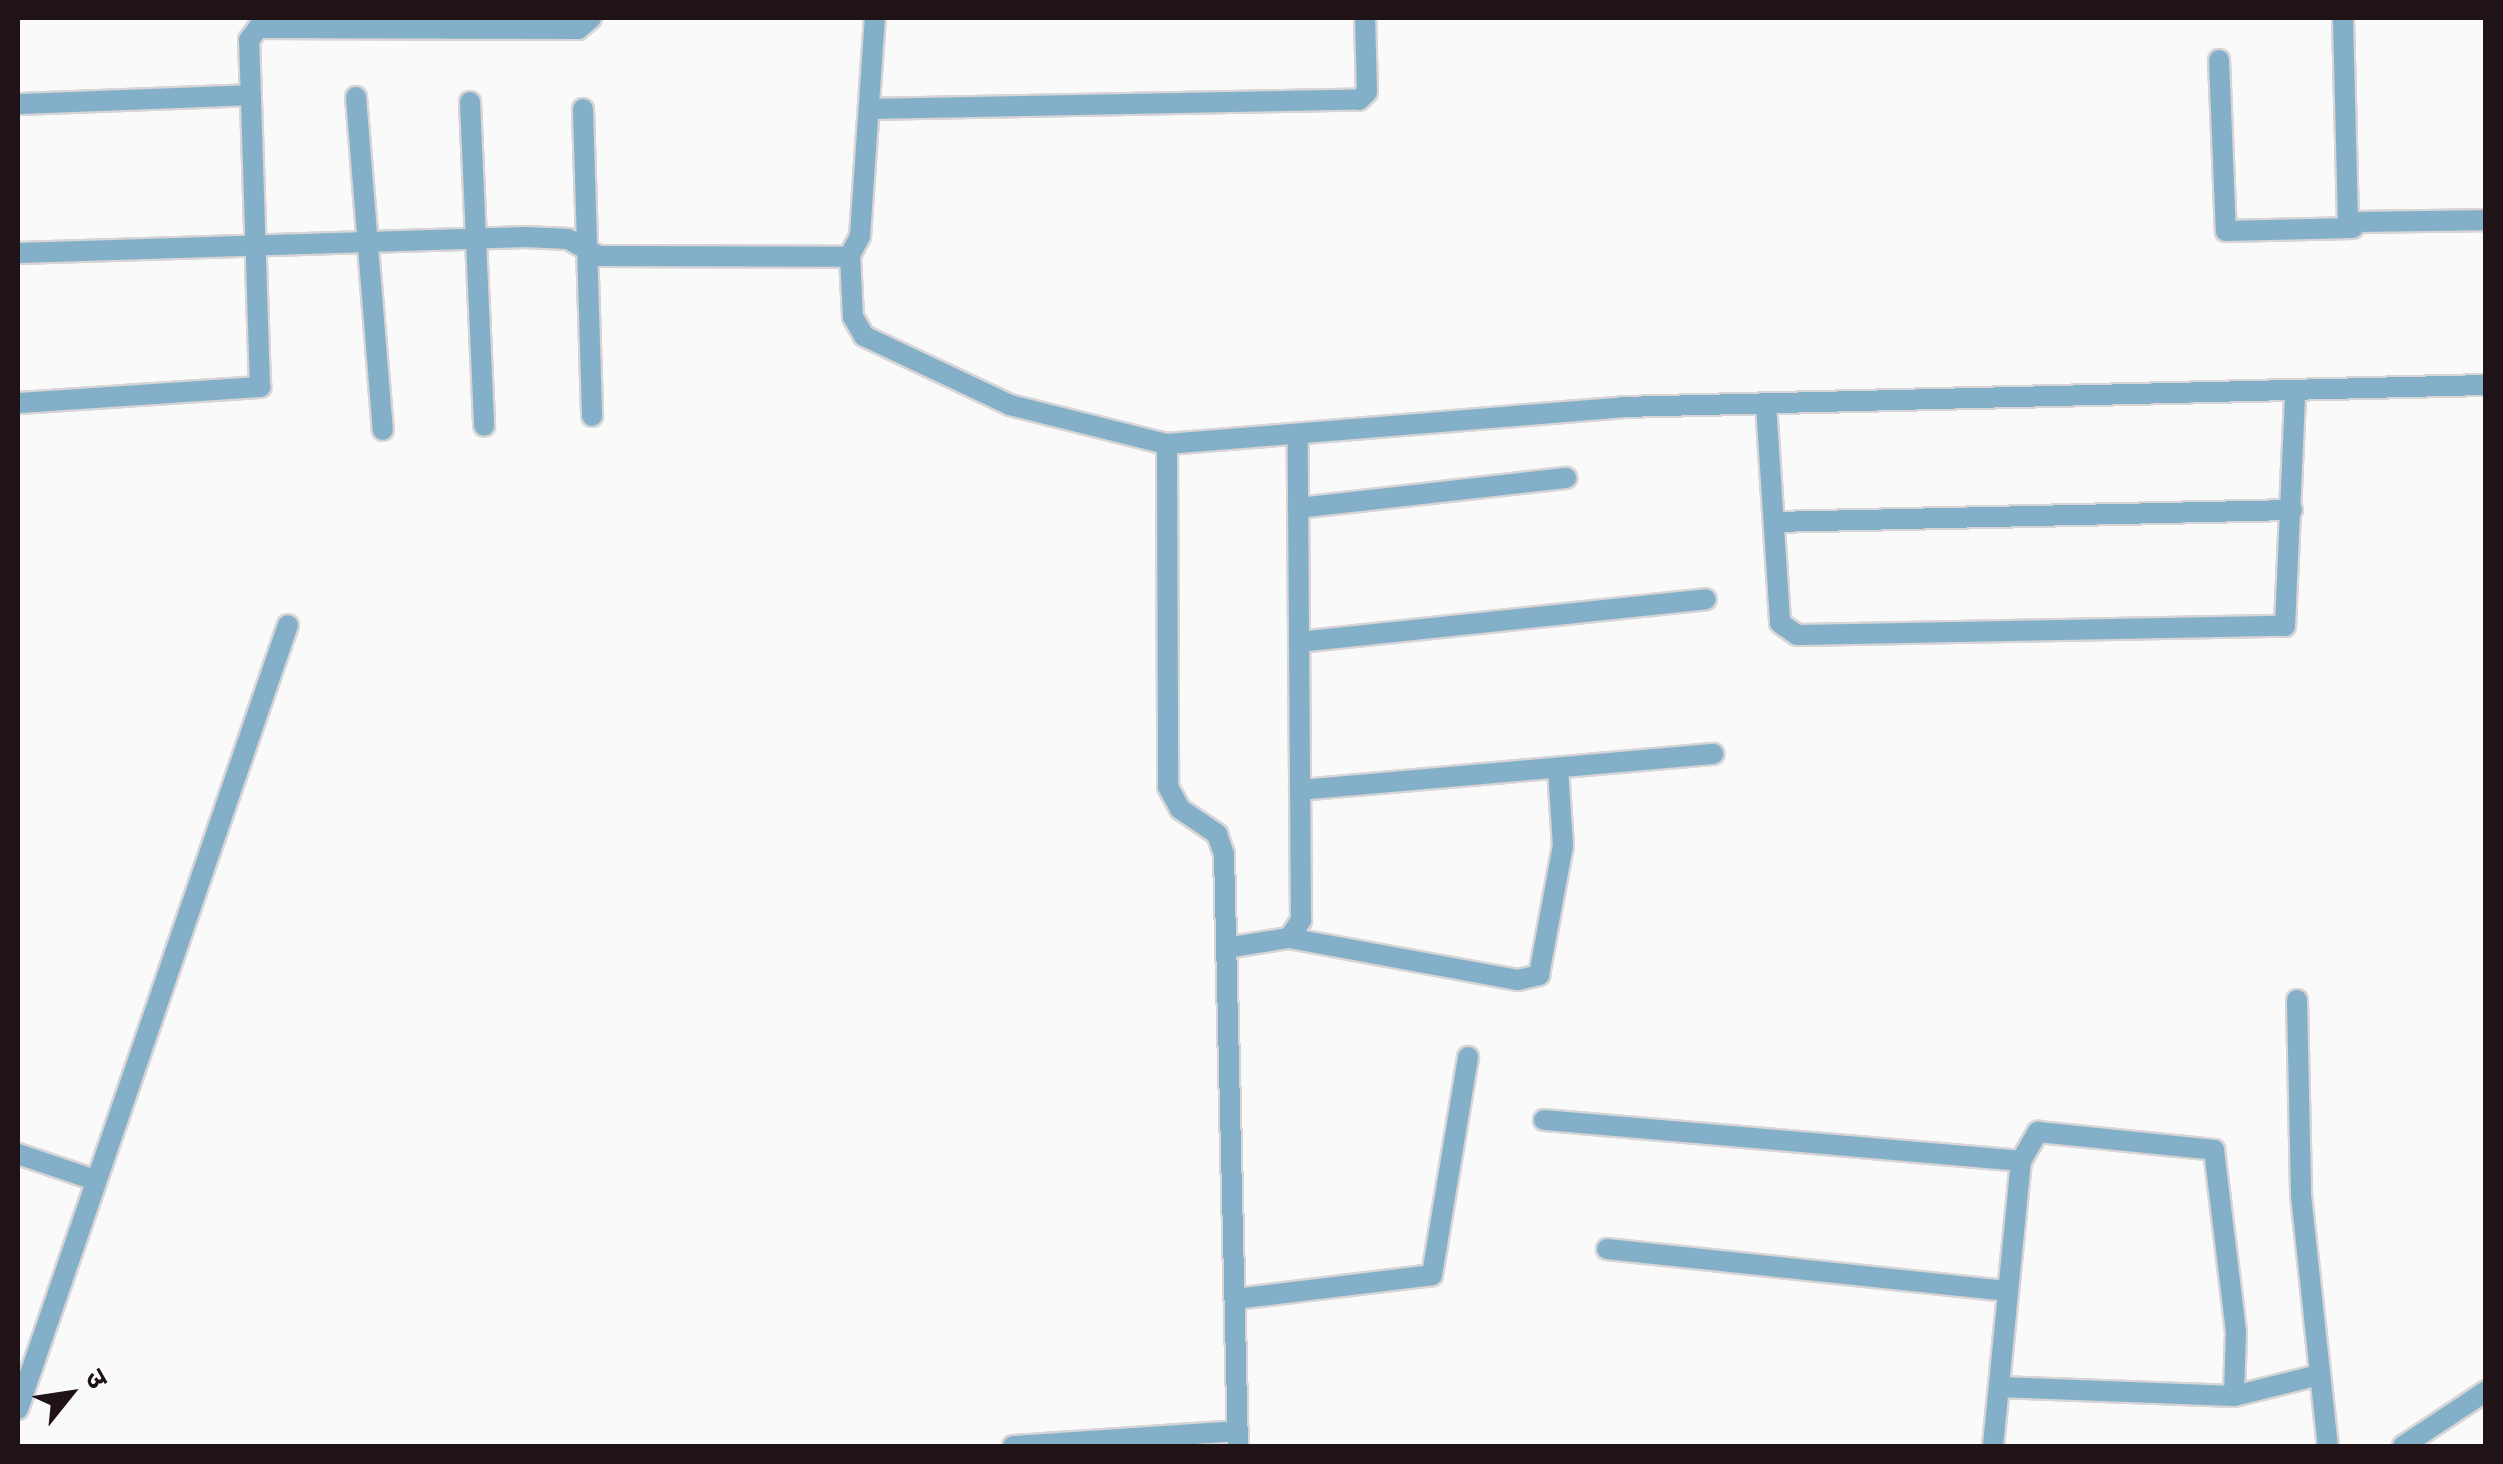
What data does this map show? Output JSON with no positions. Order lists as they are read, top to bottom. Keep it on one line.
{"north":"top right"}
